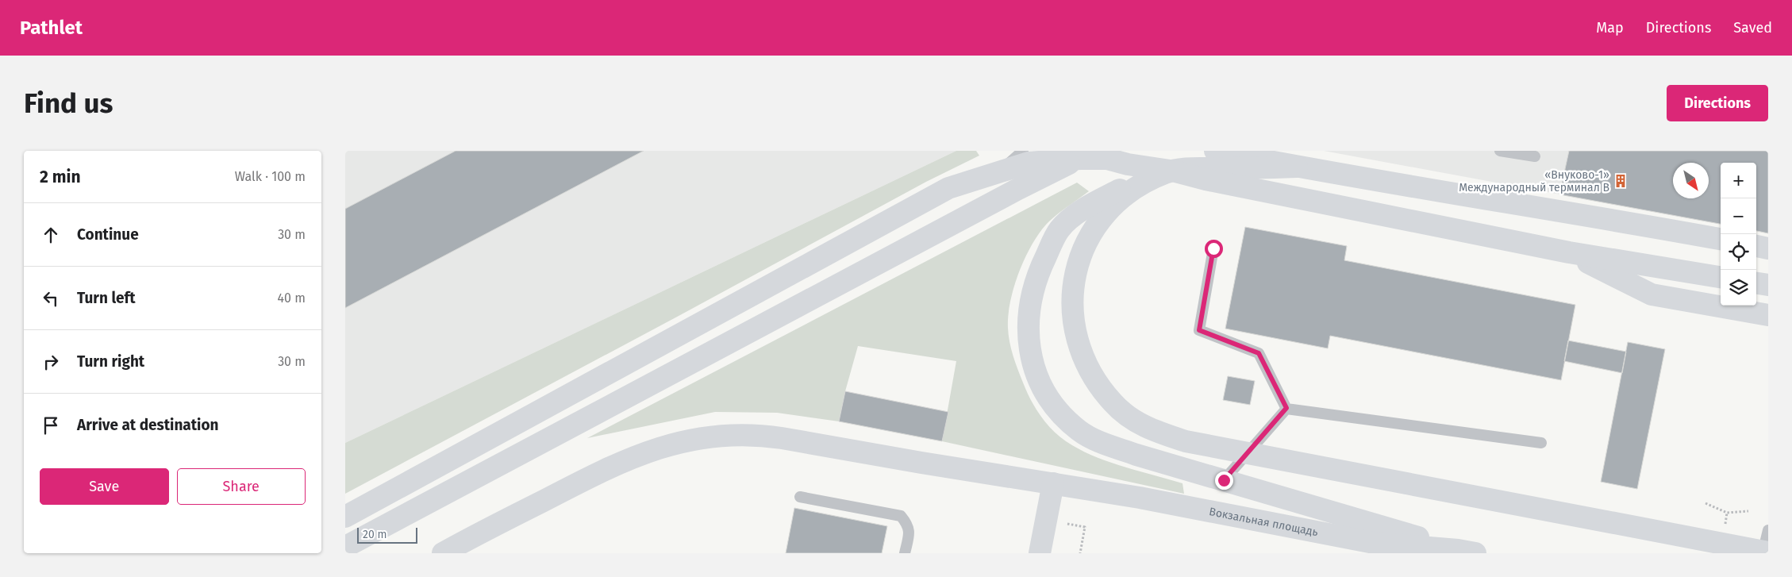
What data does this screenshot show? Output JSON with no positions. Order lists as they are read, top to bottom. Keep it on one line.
{"streets":{"main road":["Вокзальная площадь"]},"places":{"building":["«Внуково-1» Международный терминал B"]},"scale_bar":"20 m","north":"bottom right","page":{"header":"Pathlet","nav":["Map","Directions","Saved"],"buttons":["Directions",["Save","Share"]],"title":"Find us","heading":["2 min","Walk · 100 m"],"map_buttons":["+","−"],"list":[["Continue","30 m"],["Turn left","40 m"],["Turn right","30 m"],"Arrive at destination"],"scale":"20 m"}}
